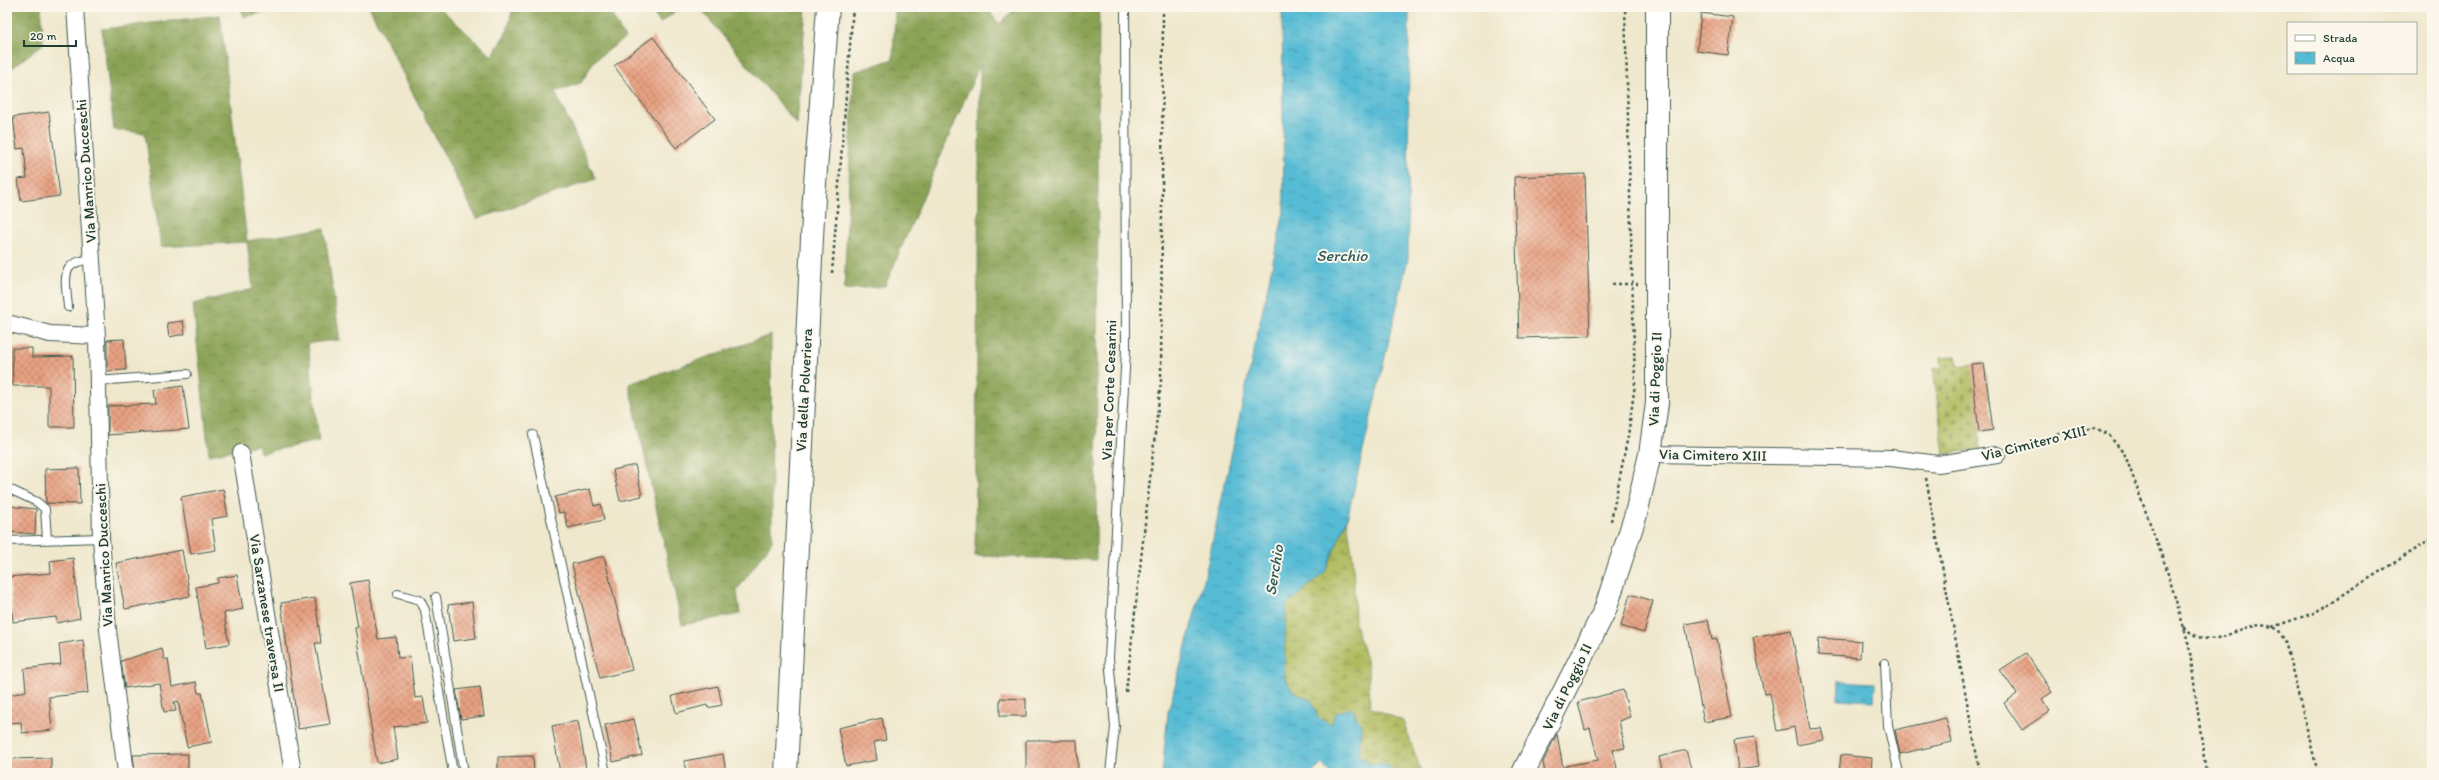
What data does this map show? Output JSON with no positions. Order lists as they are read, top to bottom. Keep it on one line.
{"streets":{"main road":["Via di Poggio II","Via della Polveriera"],"street":["Via Manrico Ducceschi","Via Cimitero XIII","Via Sarzanese traversa II"],"lane":["Via per Corte Cesarini"]},"crossings":[["Via di Poggio II","Via Cimitero XIII"]],"water":["Serchio"],"legend":["Strada","Acqua"],"scale_bar":"20 m"}
